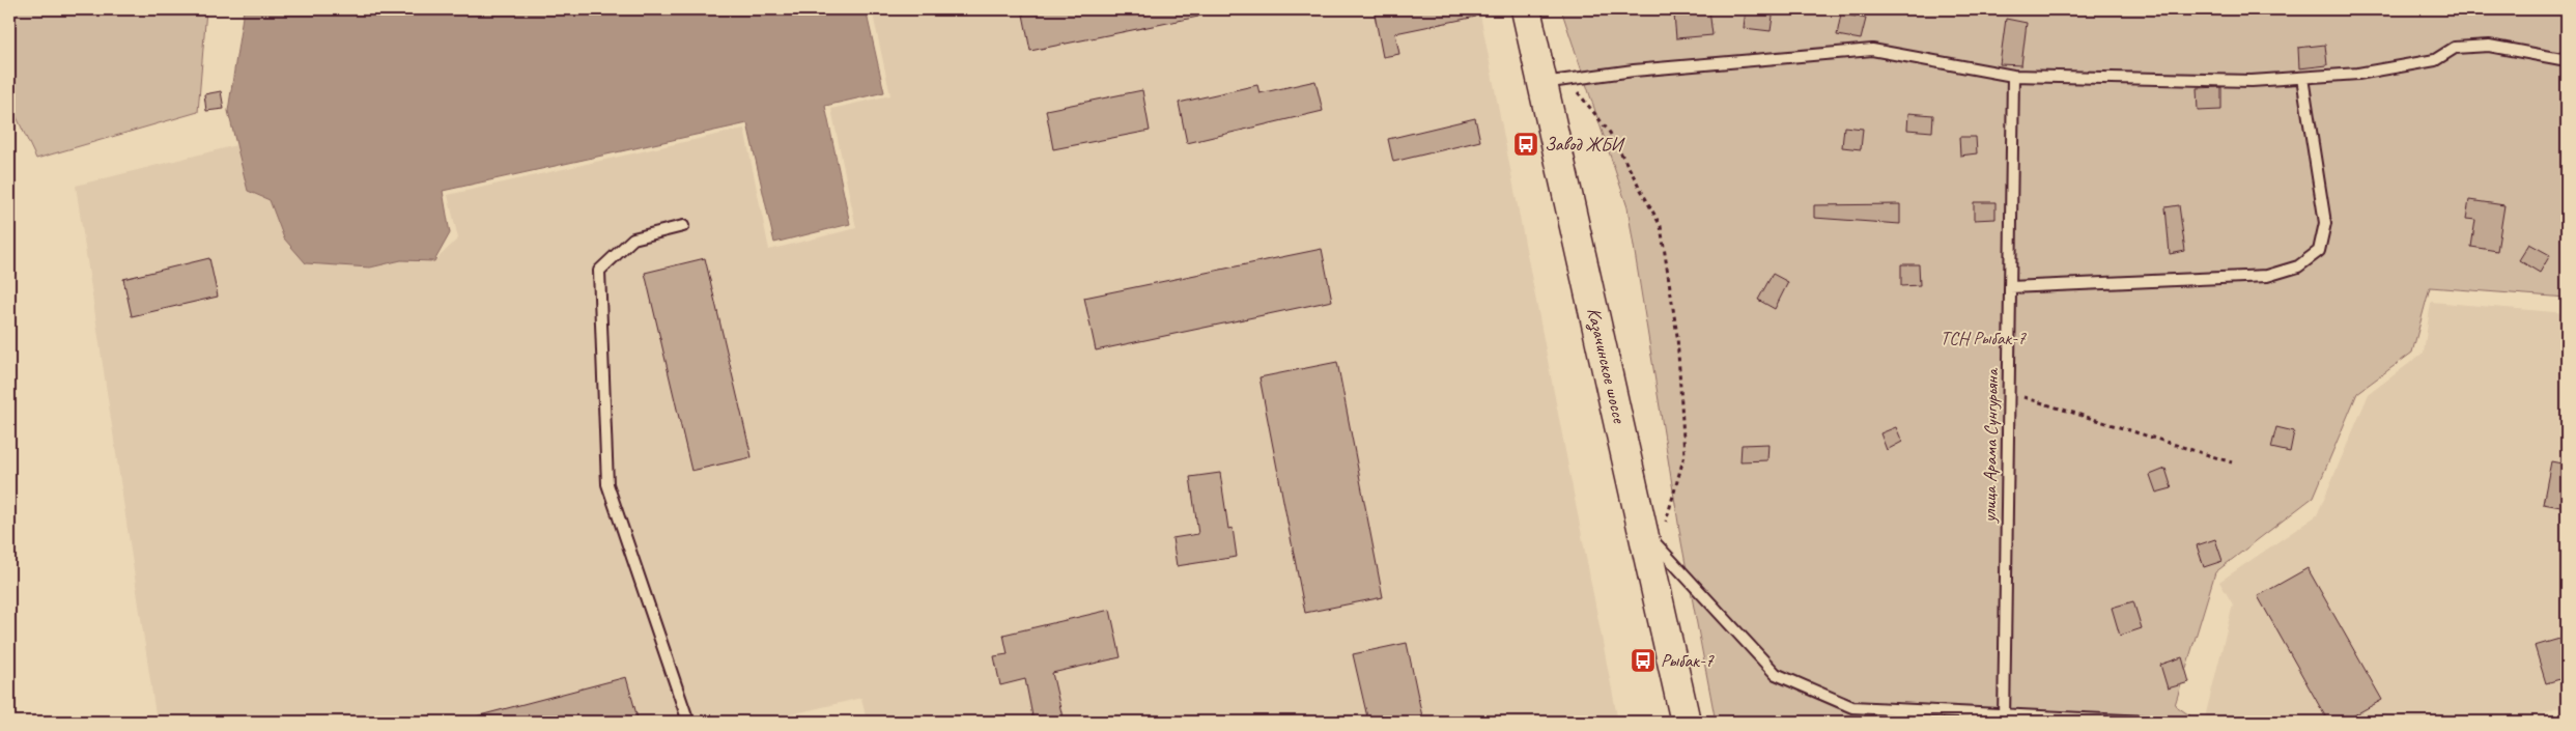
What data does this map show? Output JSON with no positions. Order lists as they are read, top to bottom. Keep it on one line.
{"streets":{"main road":["Казачинское шоссе"],"lane":["улица Арама Сунгурьяна"]},"parks":["ТСН Рыбак-7"],"places":{"bus stop":["Завод ЖБИ","Рыбак-7"]}}
